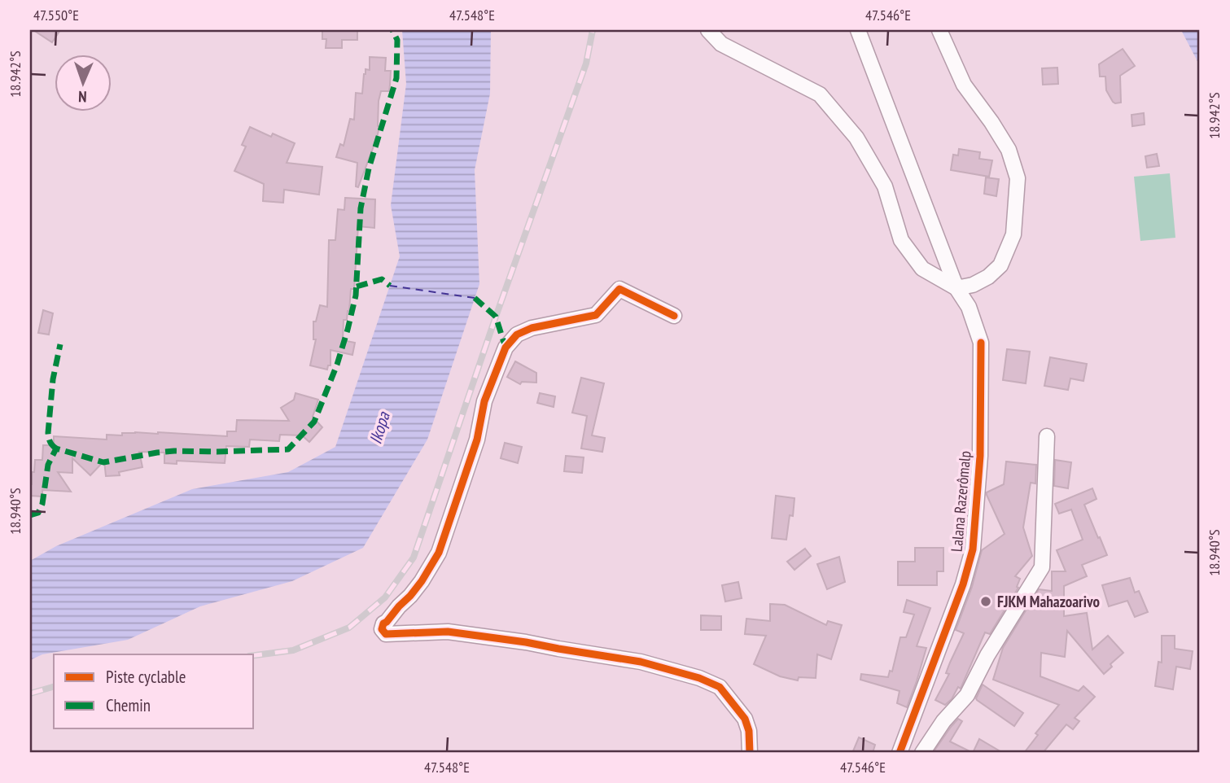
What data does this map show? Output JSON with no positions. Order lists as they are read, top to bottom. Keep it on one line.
{"streets":{"street":["Lalana Razerômalp"]},"water":["Ikopa"],"places":["FJKM Mahazoarivo"],"legend":["Piste cyclable","Chemin"],"north":"bottom","coordinates":["47.550°E","47.548°E","47.546°E","18.942°S","18.940°S"]}
